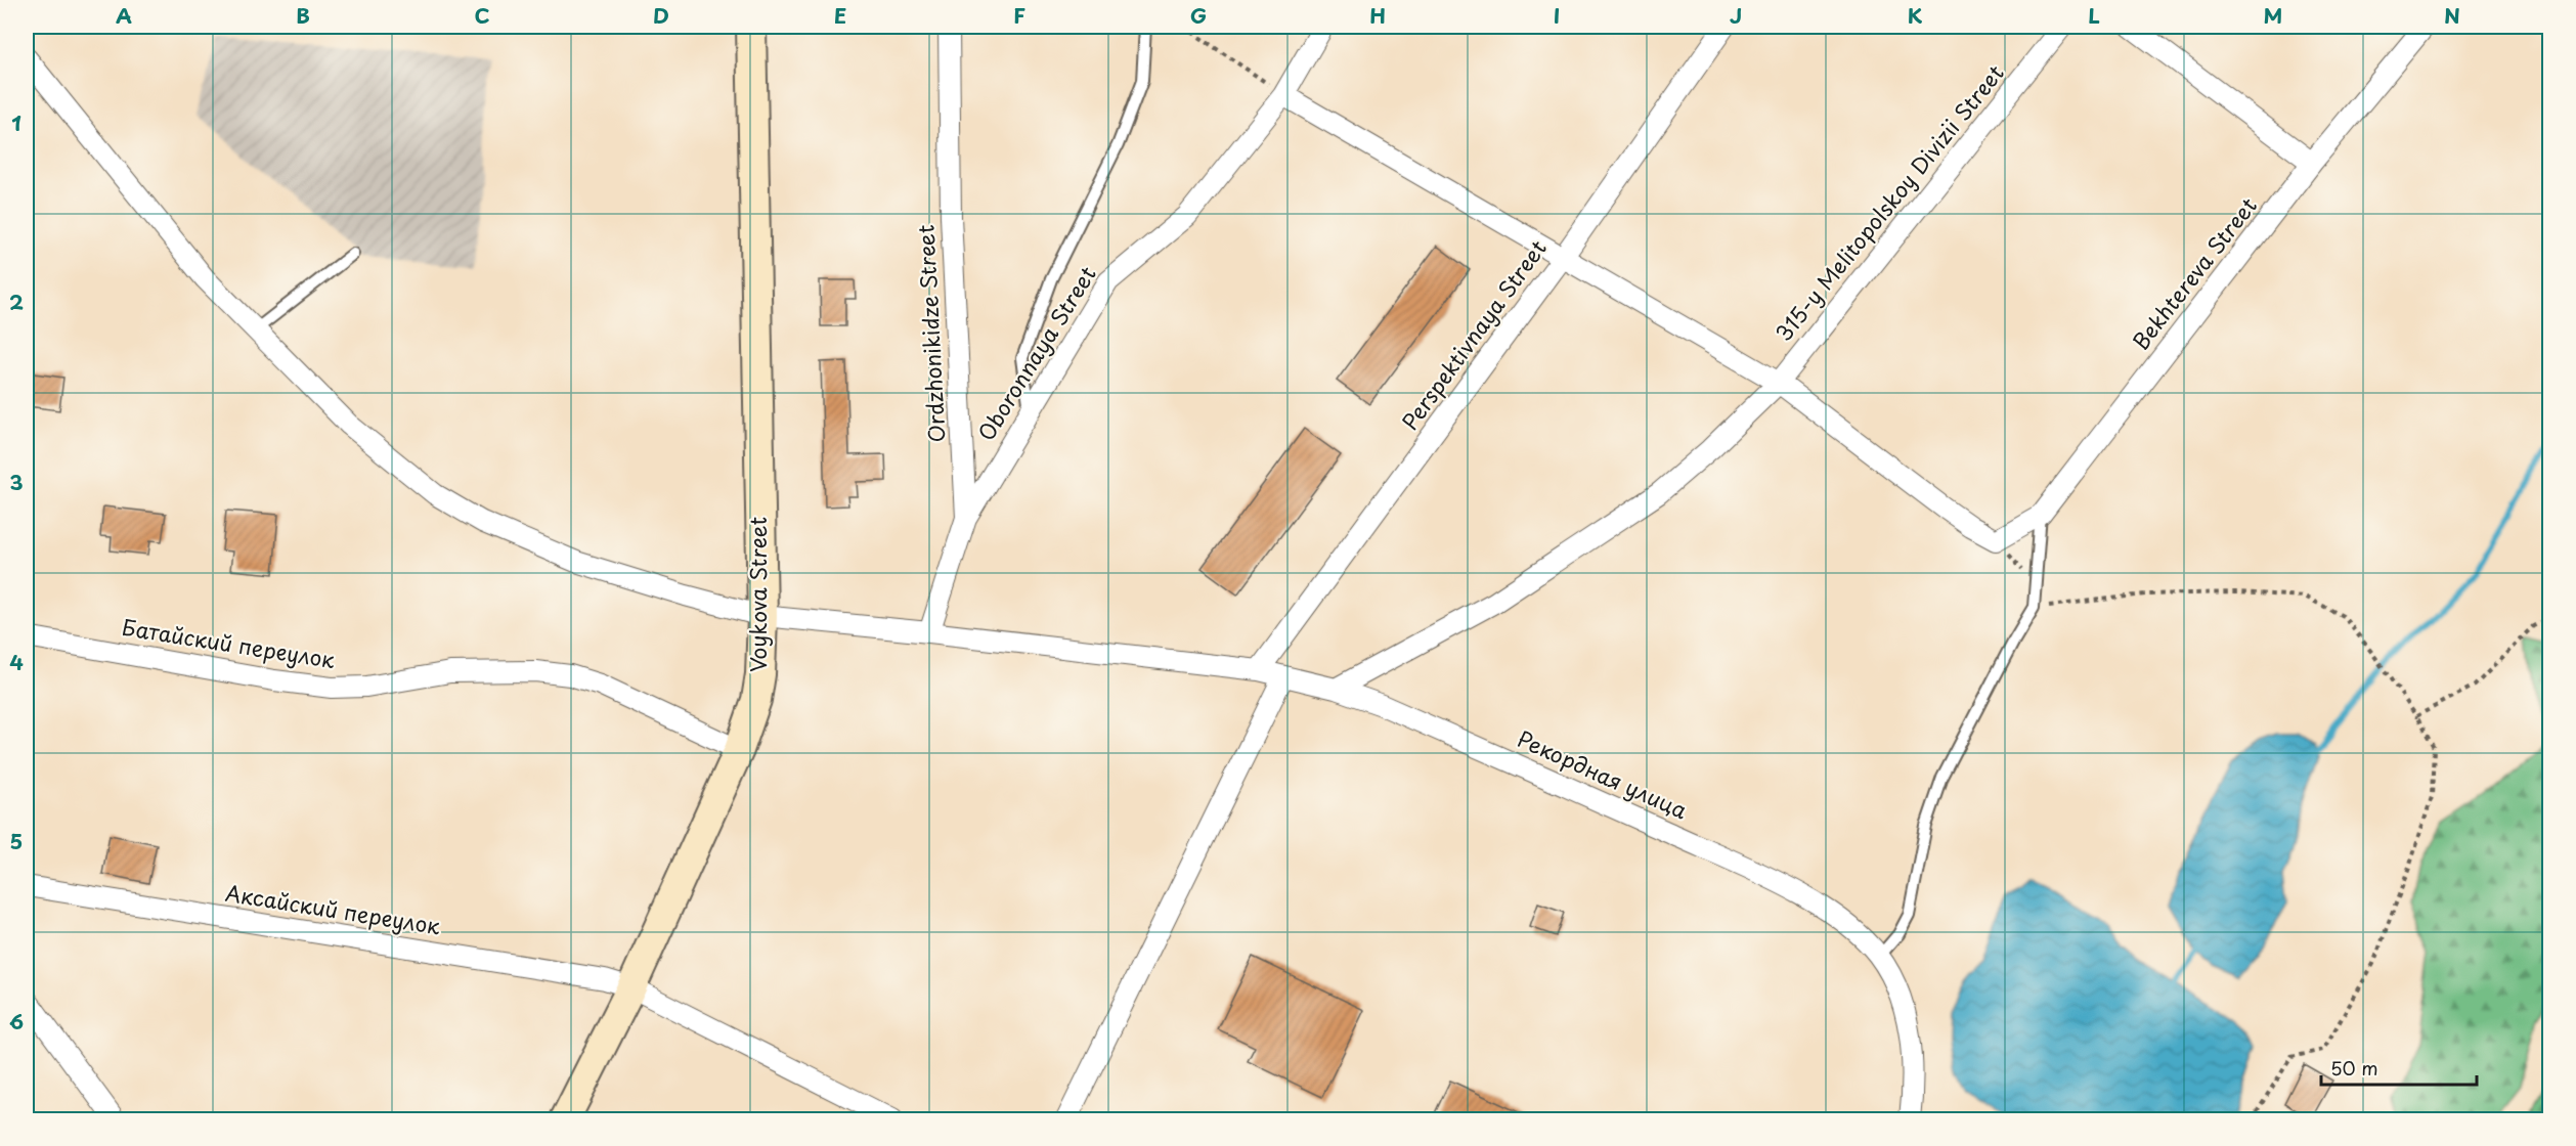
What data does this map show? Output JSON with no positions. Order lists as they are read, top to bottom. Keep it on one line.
{"streets":{"street":["315-y Melitopolskoy Divizii Street","Bekhtereva Street","Ordzhonikidze Street","Perspektivnaya Street","Oboronnaya Street","Voykova Street","Батайский переулок","Рекордная улица","Аксайский переулок"]},"crossings":[["315-y Melitopolskoy Divizii Street","Рекордная улица"],["Ordzhonikidze Street","Oboronnaya Street"],["Ordzhonikidze Street","Рекордная улица"],["Perspektivnaya Street","Рекордная улица"],["Voykova Street","Батайский переулок"],["Voykova Street","Рекордная улица"],["Voykova Street","Аксайский переулок"]],"scale_bar":"50 m","grid":{"columns":["A","B","C","D","E","F","G","H","I","J","K","L","M","N"],"rows":["1","2","3","4","5","6"]}}
